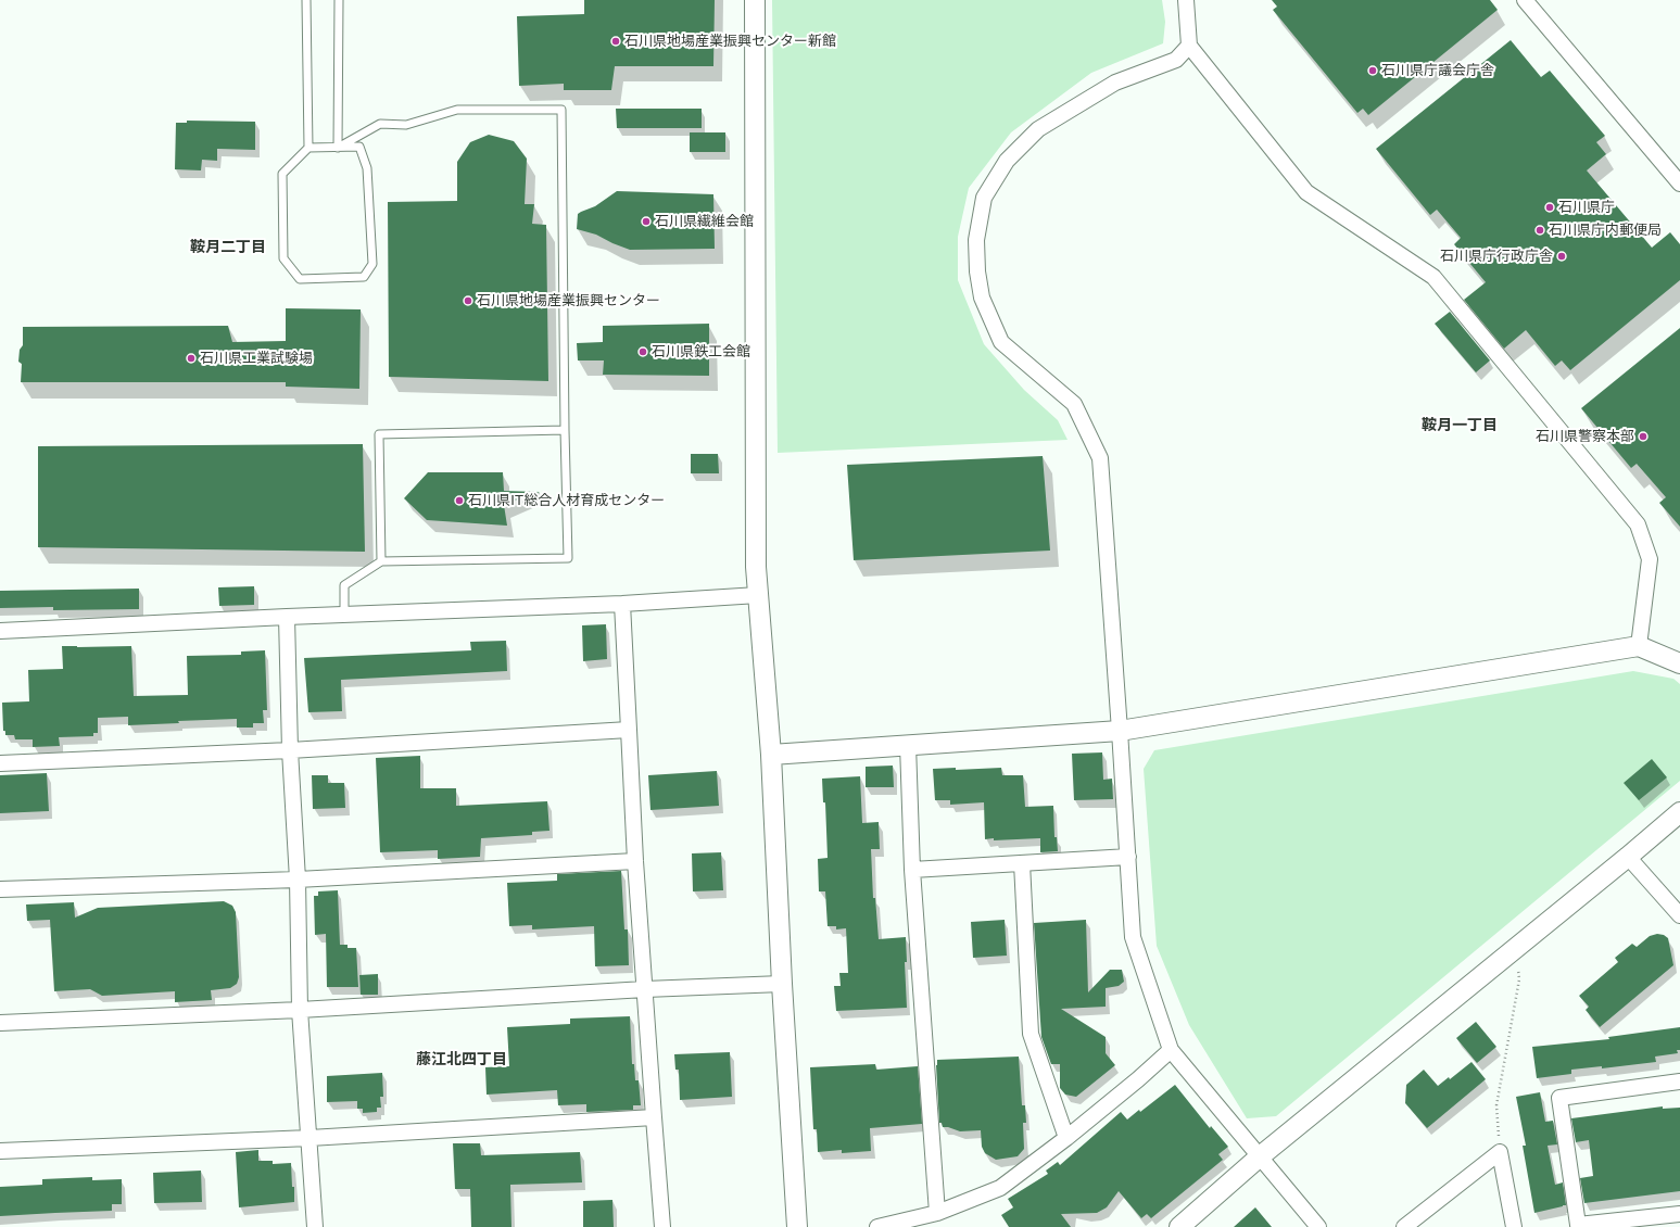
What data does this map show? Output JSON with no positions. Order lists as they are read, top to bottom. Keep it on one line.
{"districts":["鞍月二丁目","鞍月一丁目","藤江北四丁目"],"places":["石川県地場産業振興センター新館","石川県庁議会庁舎","石川県庁","石川県繊維会館","石川県庁内郵便局","石川県庁行政庁舎","石川県地場産業振興センター","石川県鉄工会館","石川県工業試験場","石川県警察本部","石川県IT総合人材育成センター"]}
